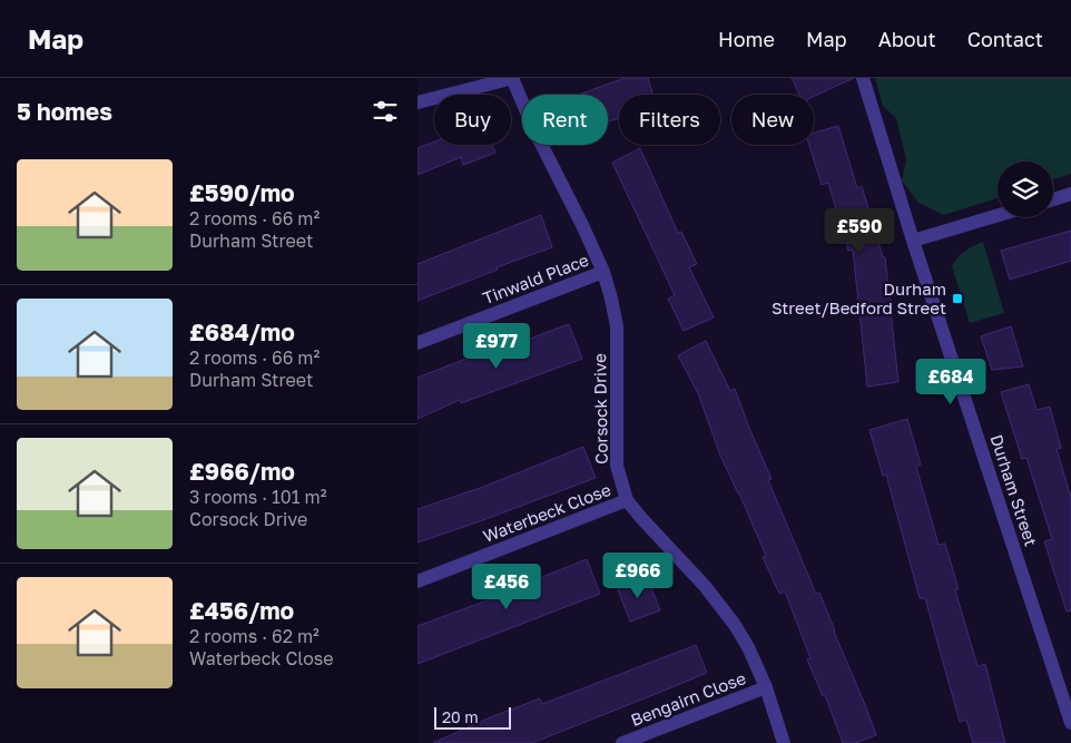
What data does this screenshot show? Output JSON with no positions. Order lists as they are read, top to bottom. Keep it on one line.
{"streets":{"street":["Tinwald Place","Corsock Drive","Durham Street","Waterbeck Close","Bengairn Close"]},"crossings":[["Tinwald Place","Corsock Drive"],["Corsock Drive","Waterbeck Close"],["Corsock Drive","Bengairn Close"]],"places":{"transit":["Durham Street/Bedford Street"]},"scale_bar":"20 m","page":{"header":"Map","nav":["Home","Map","About","Contact"],"heading":"5 homes","chip":["Buy","Rent","Filters","New"],"list":[{"name":"£590/mo","note":"2 rooms · 66 m² · Durham Street"},{"name":"£684/mo","note":"2 rooms · 66 m² · Durham Street"},{"name":"£966/mo","note":"3 rooms · 101 m² · Corsock Drive"},{"name":"£456/mo","note":"2 rooms · 62 m² · Waterbeck Close"}],"price":["£590","£977","£684","£966","£456"],"scale":"20 m"}}
